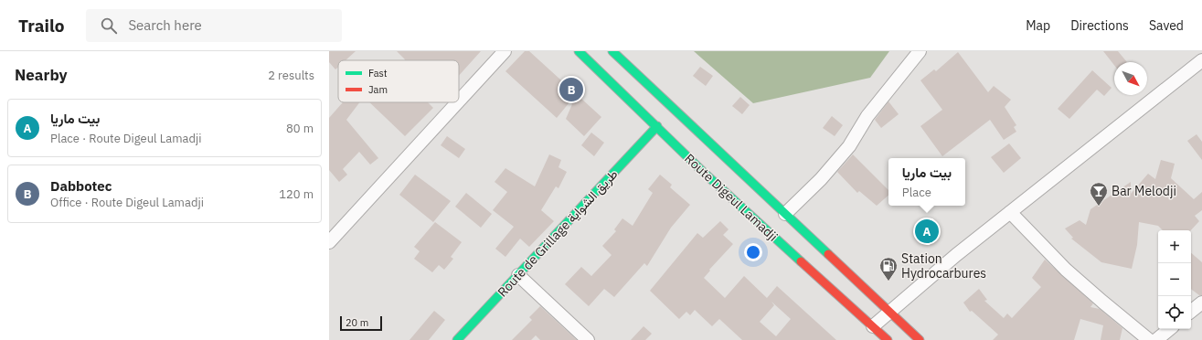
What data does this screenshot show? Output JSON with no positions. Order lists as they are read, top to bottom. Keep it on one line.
{"streets":{"main road":["Route Digeul Lamadji","Route de Grillage طريق الشواية"]},"crossings":[["Route Digeul Lamadji","Route de Grillage طريق الشواية"]],"places":{"bar":["Bar Melodji"],"fuel station":["Station Hydrocarbures"]},"legend":["Fast","Jam"],"scale_bar":"20 m","north":"bottom right","page":{"header":"Trailo","search":"Search here","nav":["Map","Directions","Saved"],"heading":["Nearby","2 results"],"pins":["B","A"],"list":[{"mark":"A","name":"بيت ماريا","note":"Place · Route Digeul Lamadji","value":"80 m"},{"mark":"B","name":"Dabbotec","note":"Office · Route Digeul Lamadji","value":"120 m"}],"popup":["بيت ماريا","Place"],"map_buttons":["+","−"],"scale":"20 m"}}
